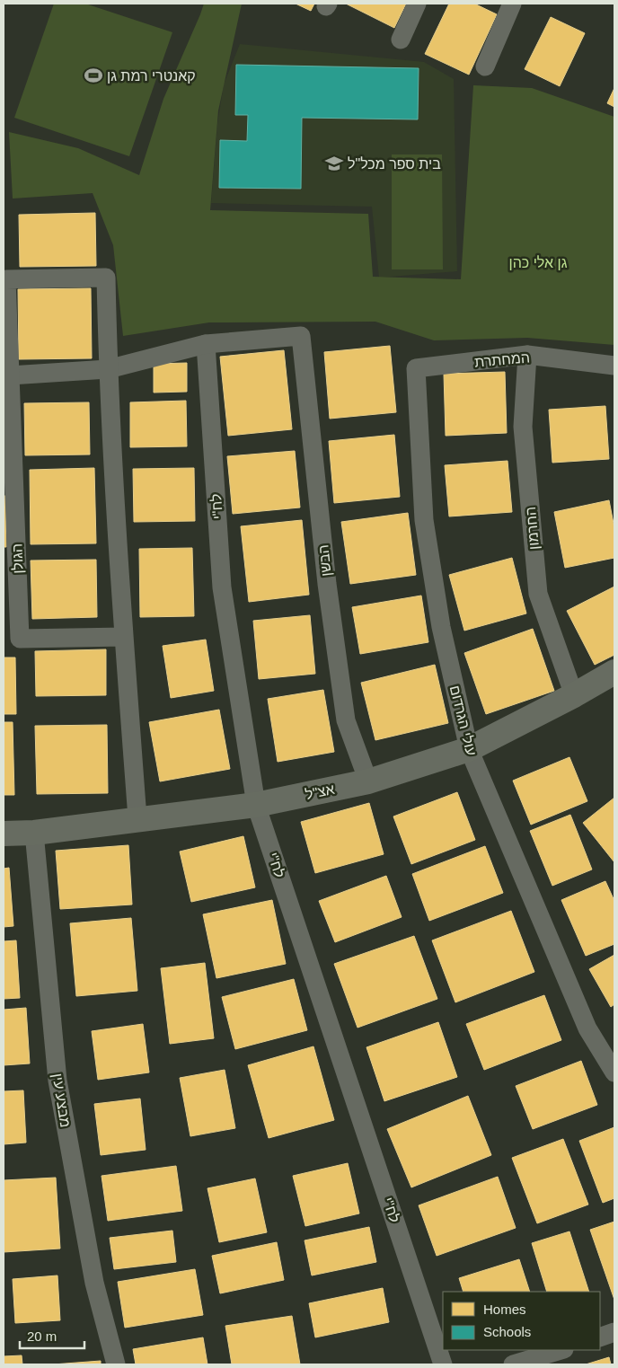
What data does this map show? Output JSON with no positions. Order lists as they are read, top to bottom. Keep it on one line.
{"streets":{"street":["המחתרת","לח\"י","החרמון","הגולן","הבשן","עולי הגרדום","אצ\"ל","מבצע עין"]},"crossings":[["המחתרת","החרמון"],["המחתרת","עולי הגרדום"],["לח\"י","הבשן"],["לח\"י","אצ\"ל"],["החרמון","אצ\"ל"],["הבשן","אצ\"ל"],["עולי הגרדום","אצ\"ל"],["אצ\"ל","מבצע עין"]],"parks":["גן אלי כהן"],"places":{"sports":["קאנטרי רמת גן"],"school or university":["בית ספר מכל\"ל"]},"legend":["Homes","Schools"],"scale_bar":"20 m"}
